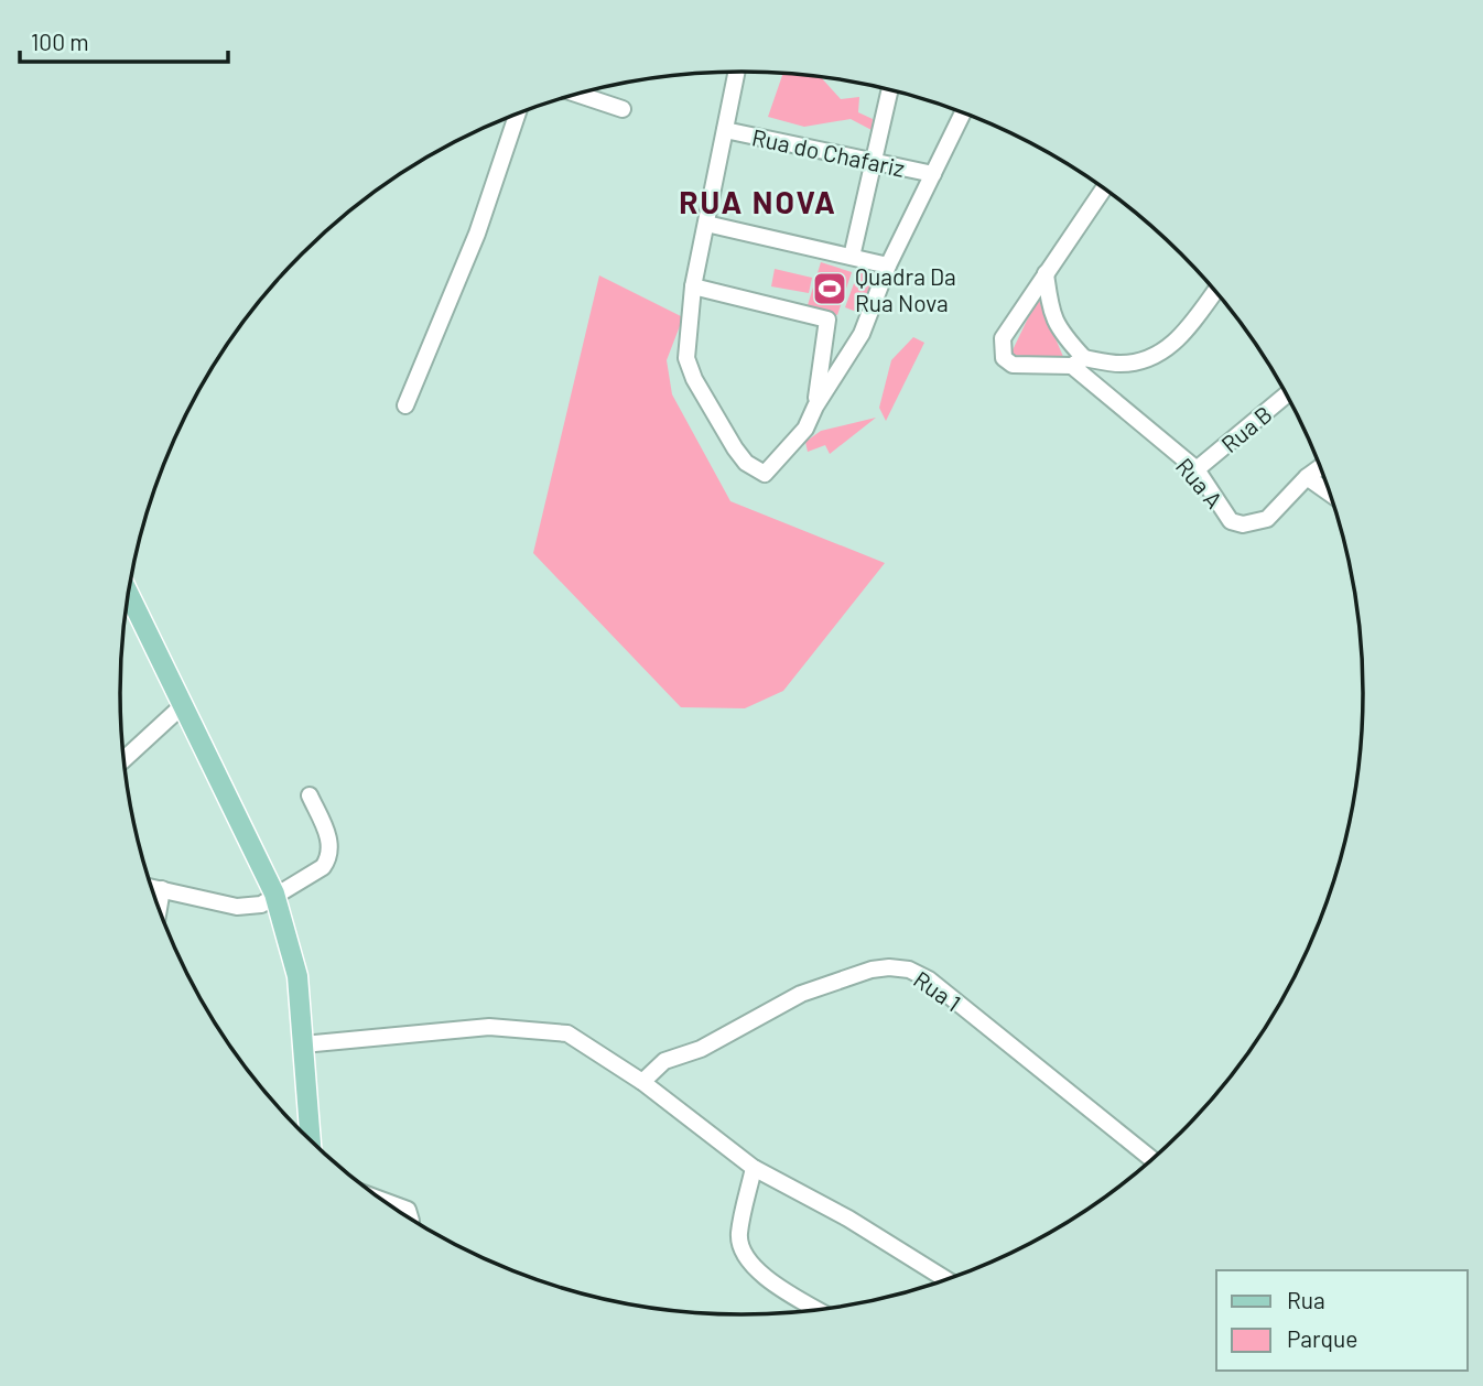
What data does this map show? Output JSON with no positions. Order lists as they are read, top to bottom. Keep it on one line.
{"streets":{"street":["Rua do Chafariz","Rua B","Rua A","Rua 1"]},"crossings":[["Rua B","Rua A"]],"districts":["RUA NOVA"],"places":{"sports":["Quadra Da Rua Nova"]},"legend":["Rua","Parque"],"scale_bar":"100 m"}
